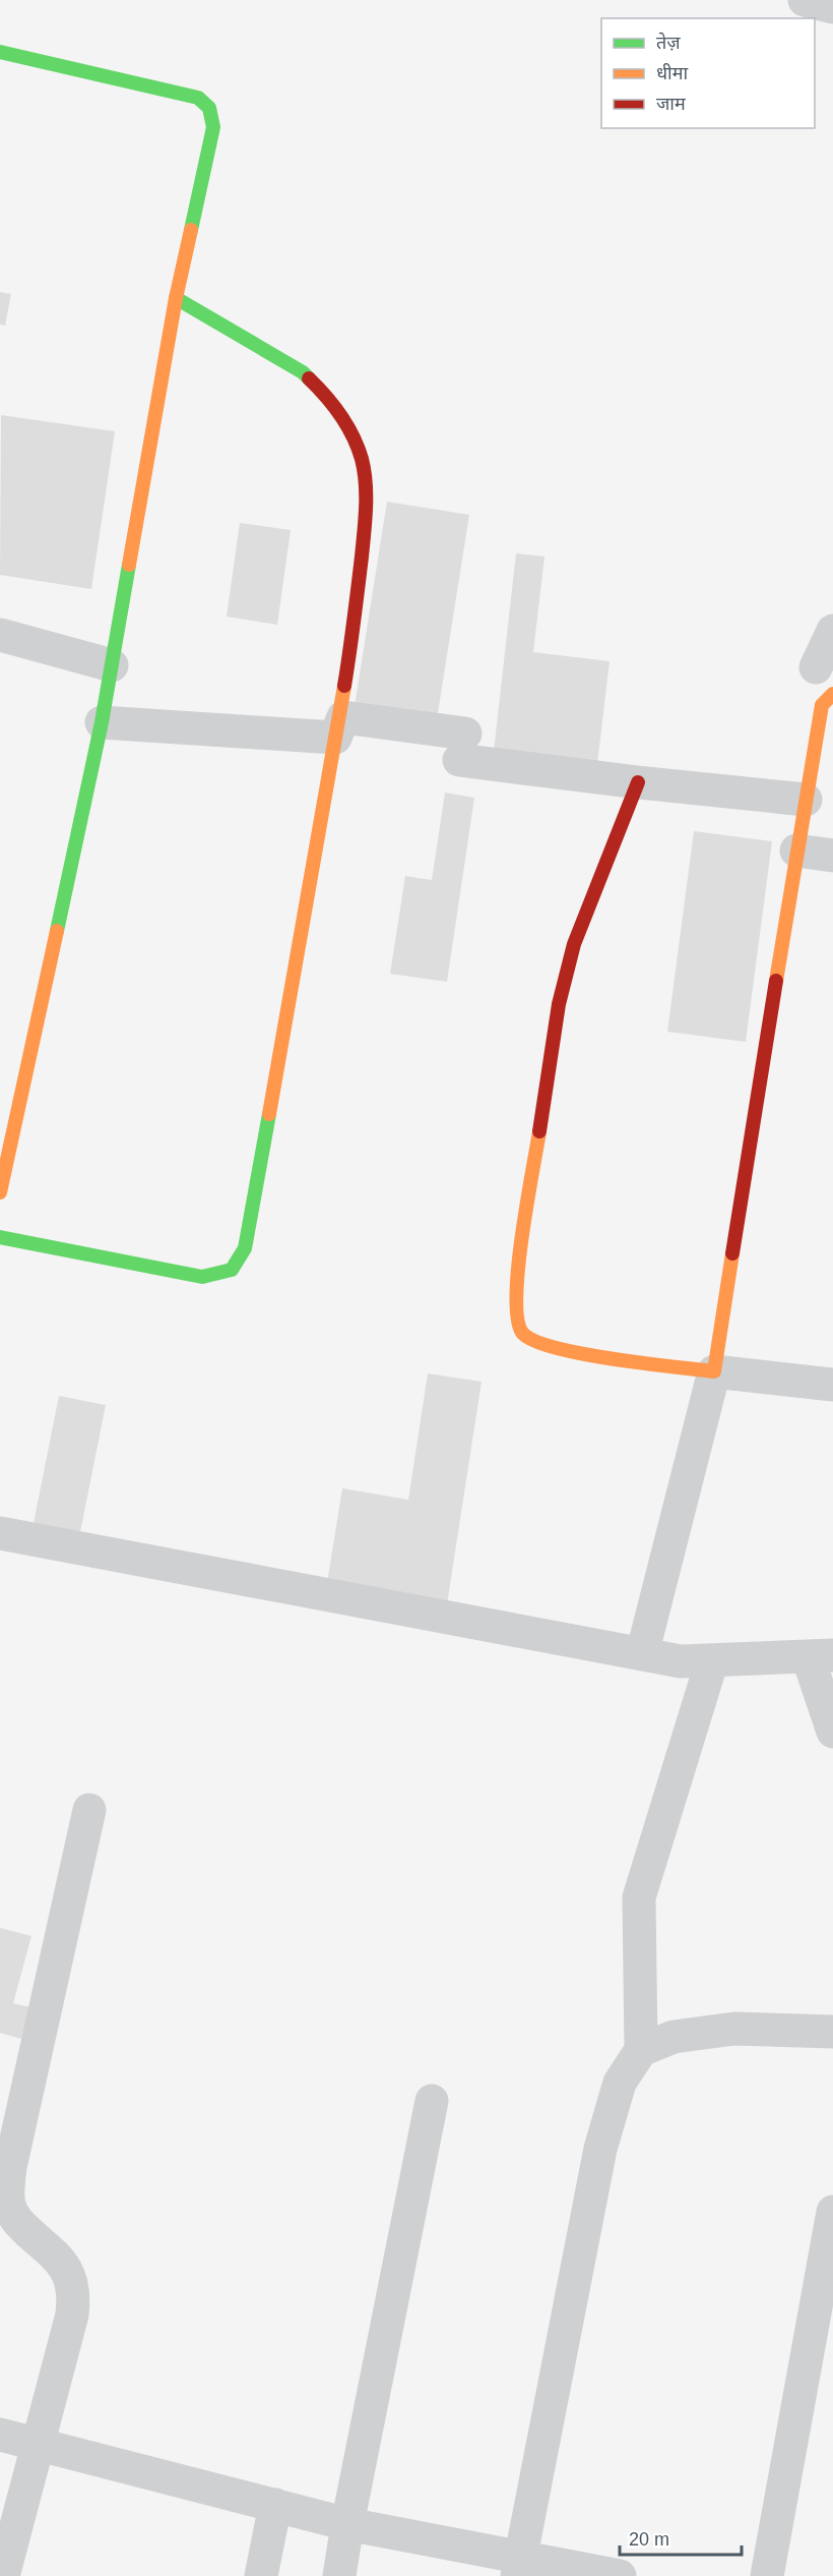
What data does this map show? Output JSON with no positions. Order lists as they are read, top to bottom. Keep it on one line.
{"legend":["तेज़","धीमा","जाम"],"scale_bar":"20 m"}
